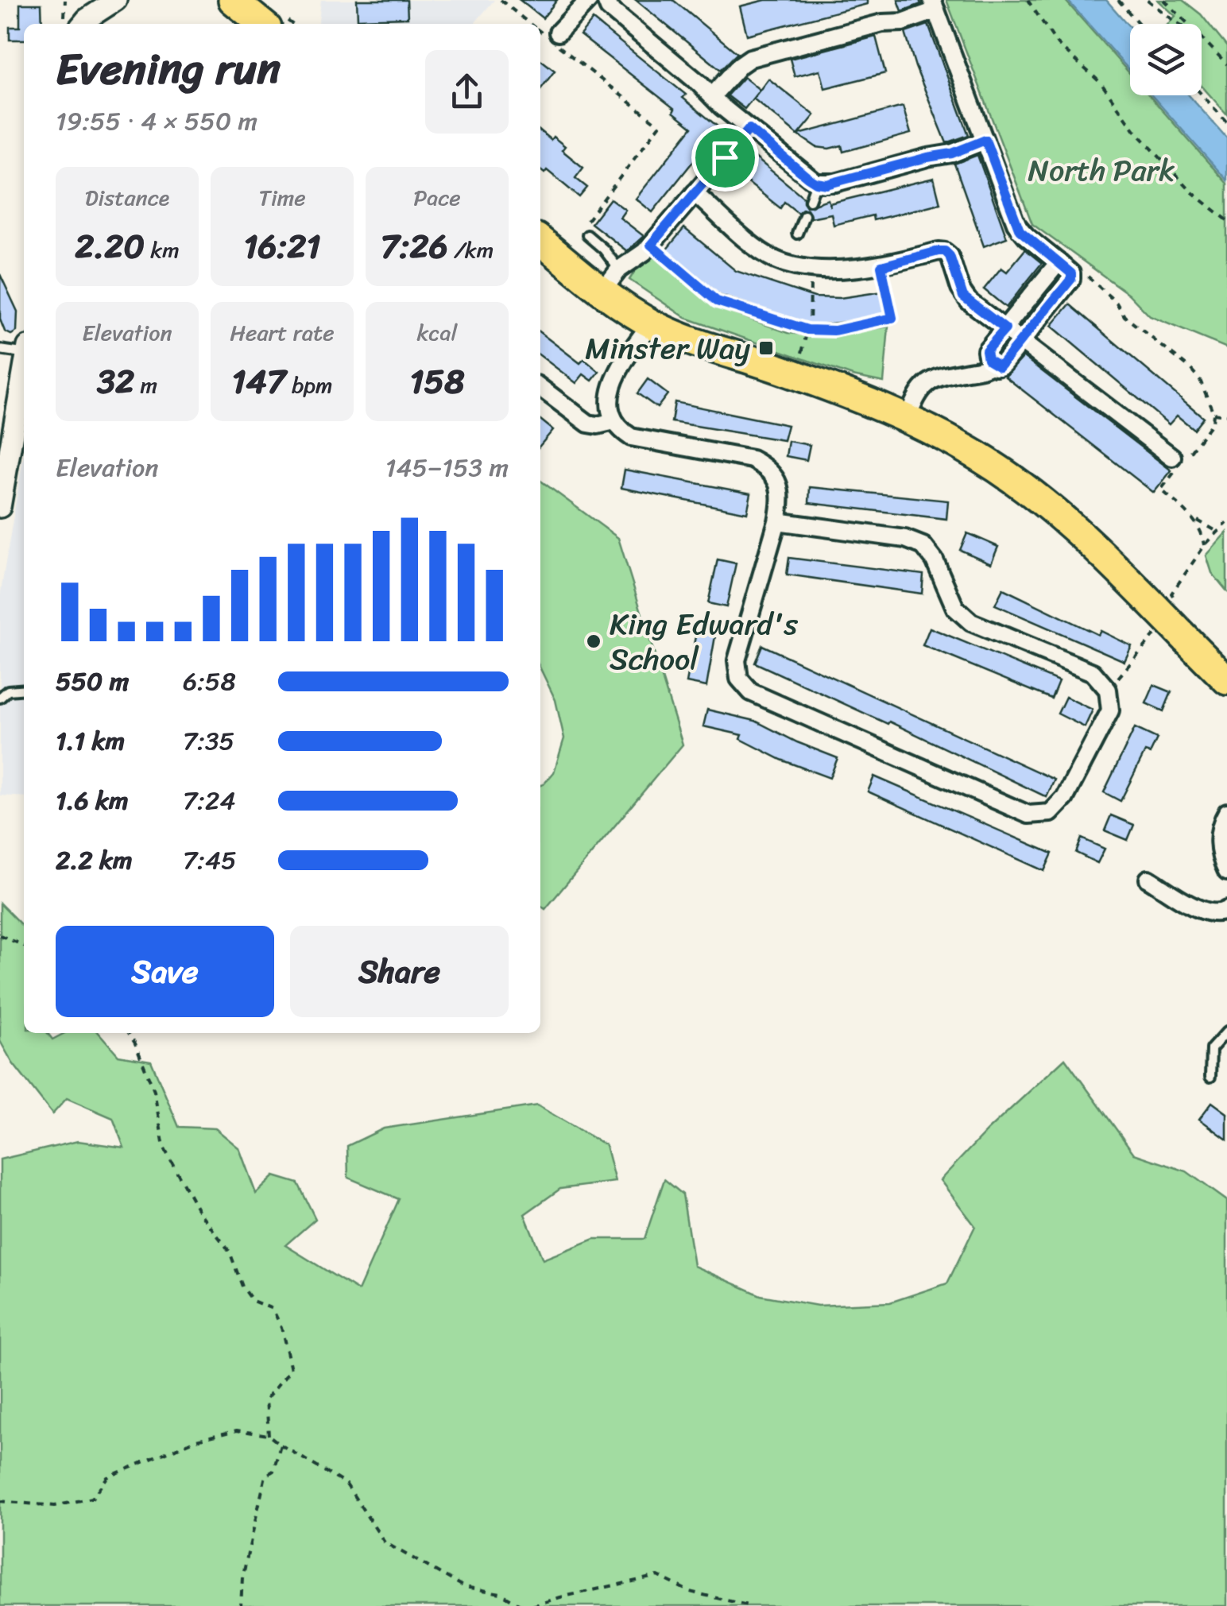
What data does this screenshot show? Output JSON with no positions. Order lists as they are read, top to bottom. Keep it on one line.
{"parks":["North Park"],"places":{"transit":["Minster Way"],"other":["King Edward's School"]},"page":{"heading":["Evening run","19:55 · 4 × 550 m"],"stats":[["Distance","2.20 km"],["Time","16:21"],["Pace","7:26 /km"],["Elevation","32 m"],["Heart rate","147 bpm"],["kcal","158"]],"chart":["Elevation","145–153 m"],"list":[{"name":"550 m","note":"6:58"},{"name":"1.1 km","note":"7:35"},{"name":"1.6 km","note":"7:24"},{"name":"2.2 km","note":"7:45"}],"buttons":["Save","Share"]}}
